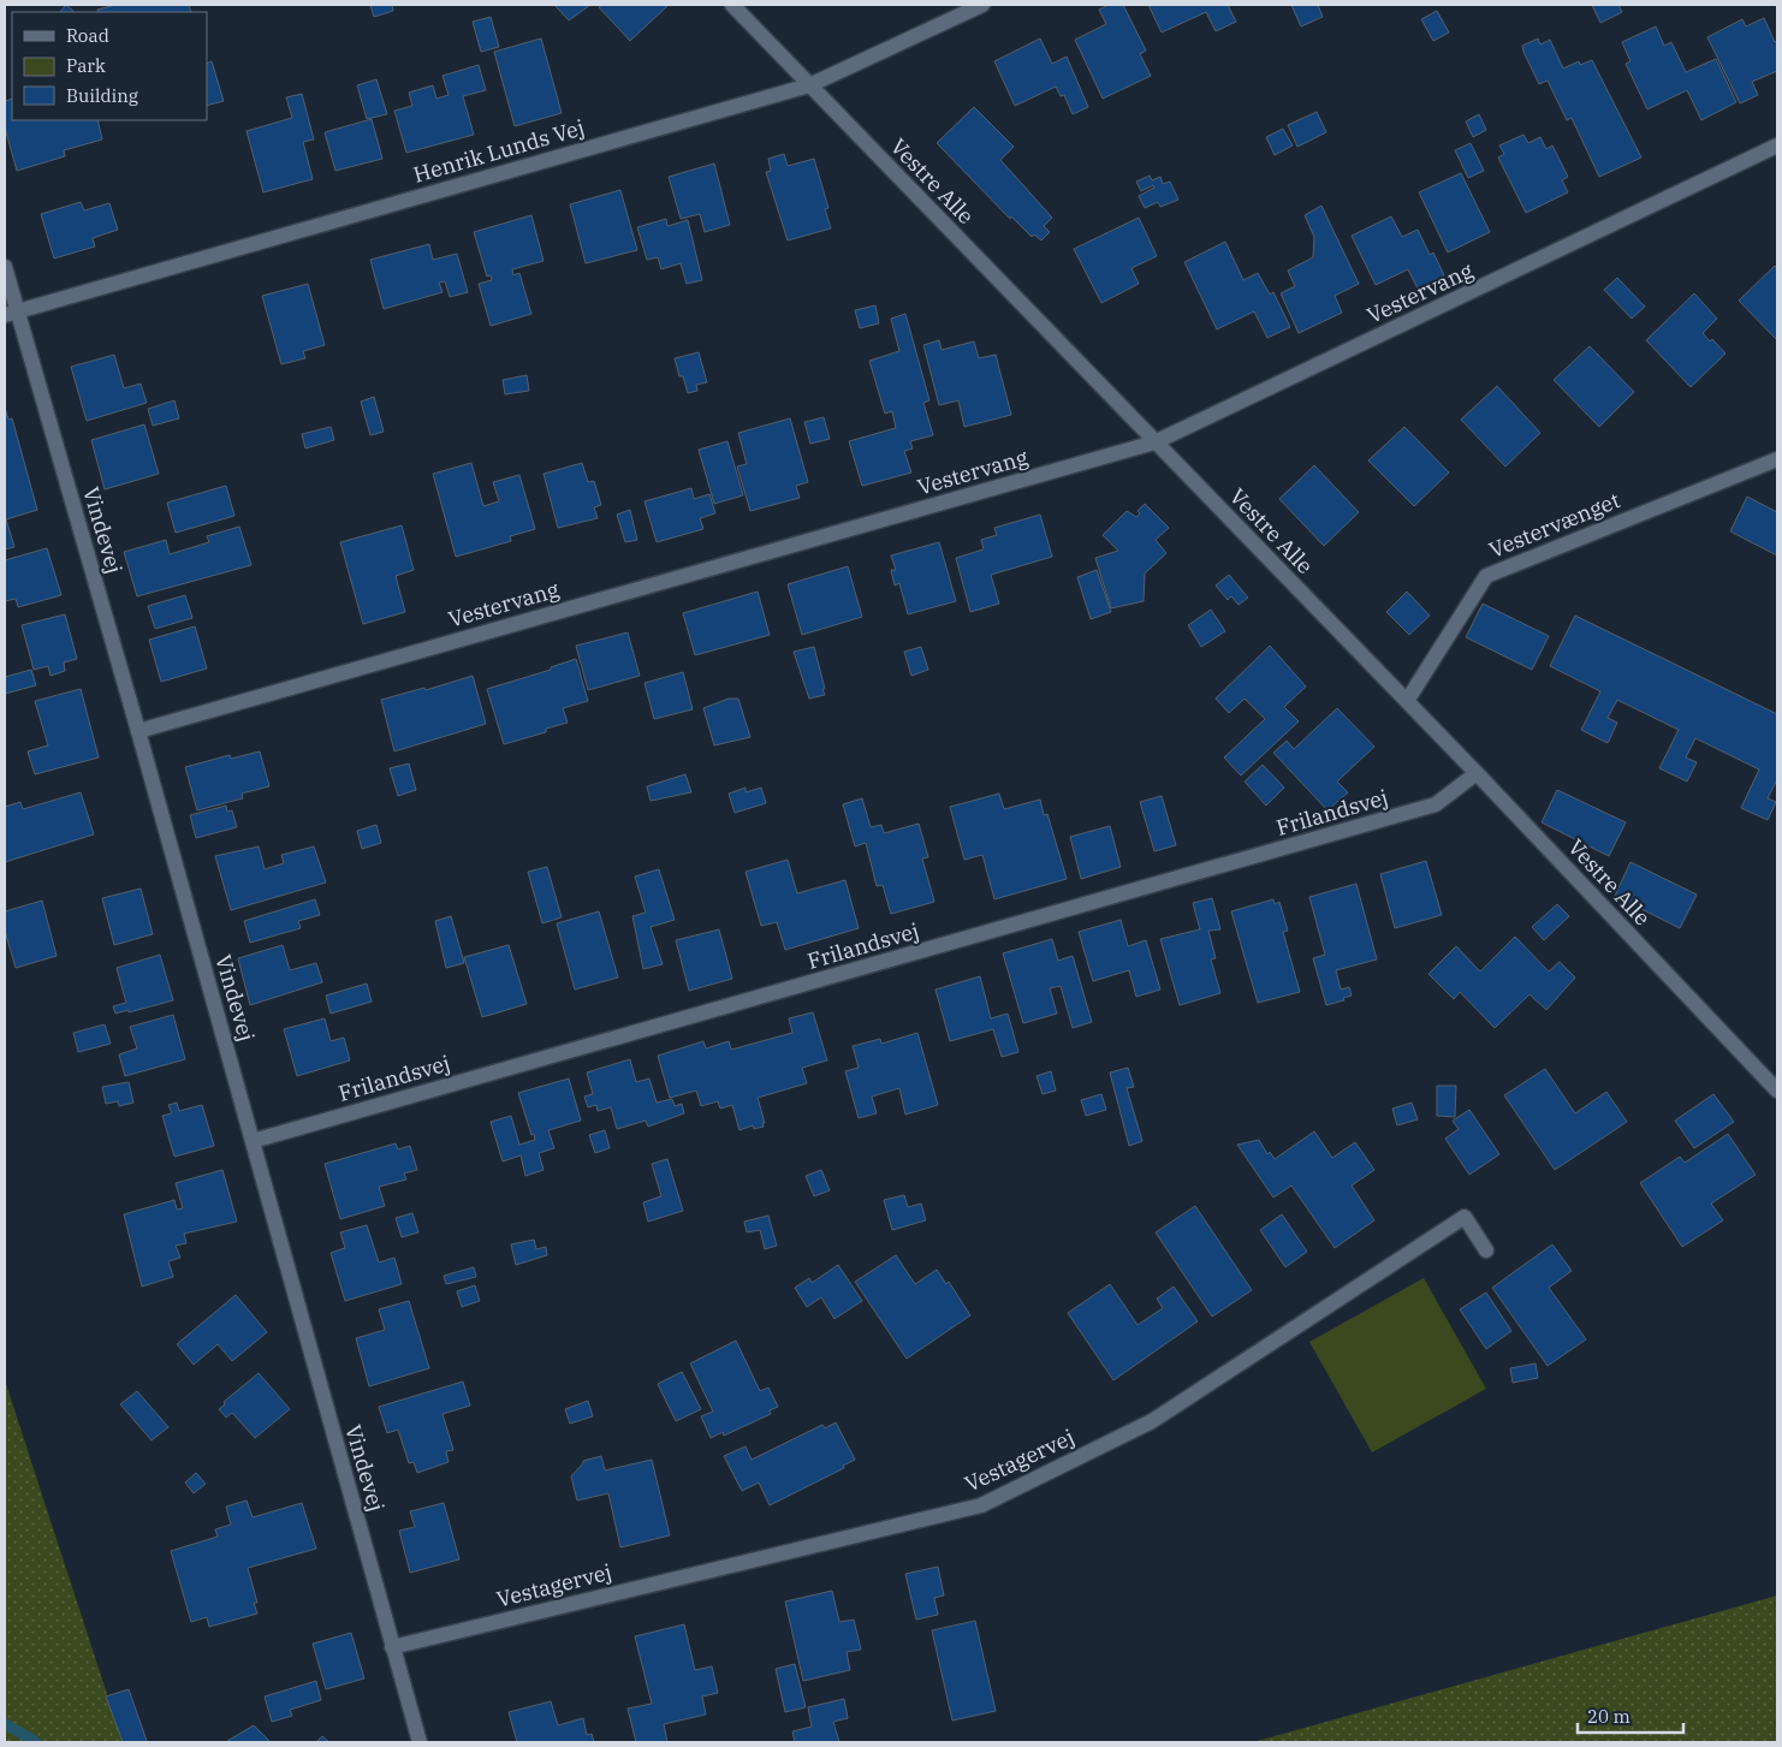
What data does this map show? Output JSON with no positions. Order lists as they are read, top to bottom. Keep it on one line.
{"streets":{"street":["Henrik Lunds Vej","Vestre Alle","Vestervang","Vestervænget","Vindevej","Frilandsvej","Vestagervej"]},"crossings":[["Henrik Lunds Vej","Vestre Alle"],["Henrik Lunds Vej","Vindevej"],["Vestre Alle","Vestervang"],["Vestre Alle","Vestervænget"],["Vestre Alle","Frilandsvej"],["Vestervang","Vindevej"],["Vindevej","Frilandsvej"],["Vindevej","Vestagervej"]],"legend":["Road","Park","Building"],"scale_bar":"20 m"}
